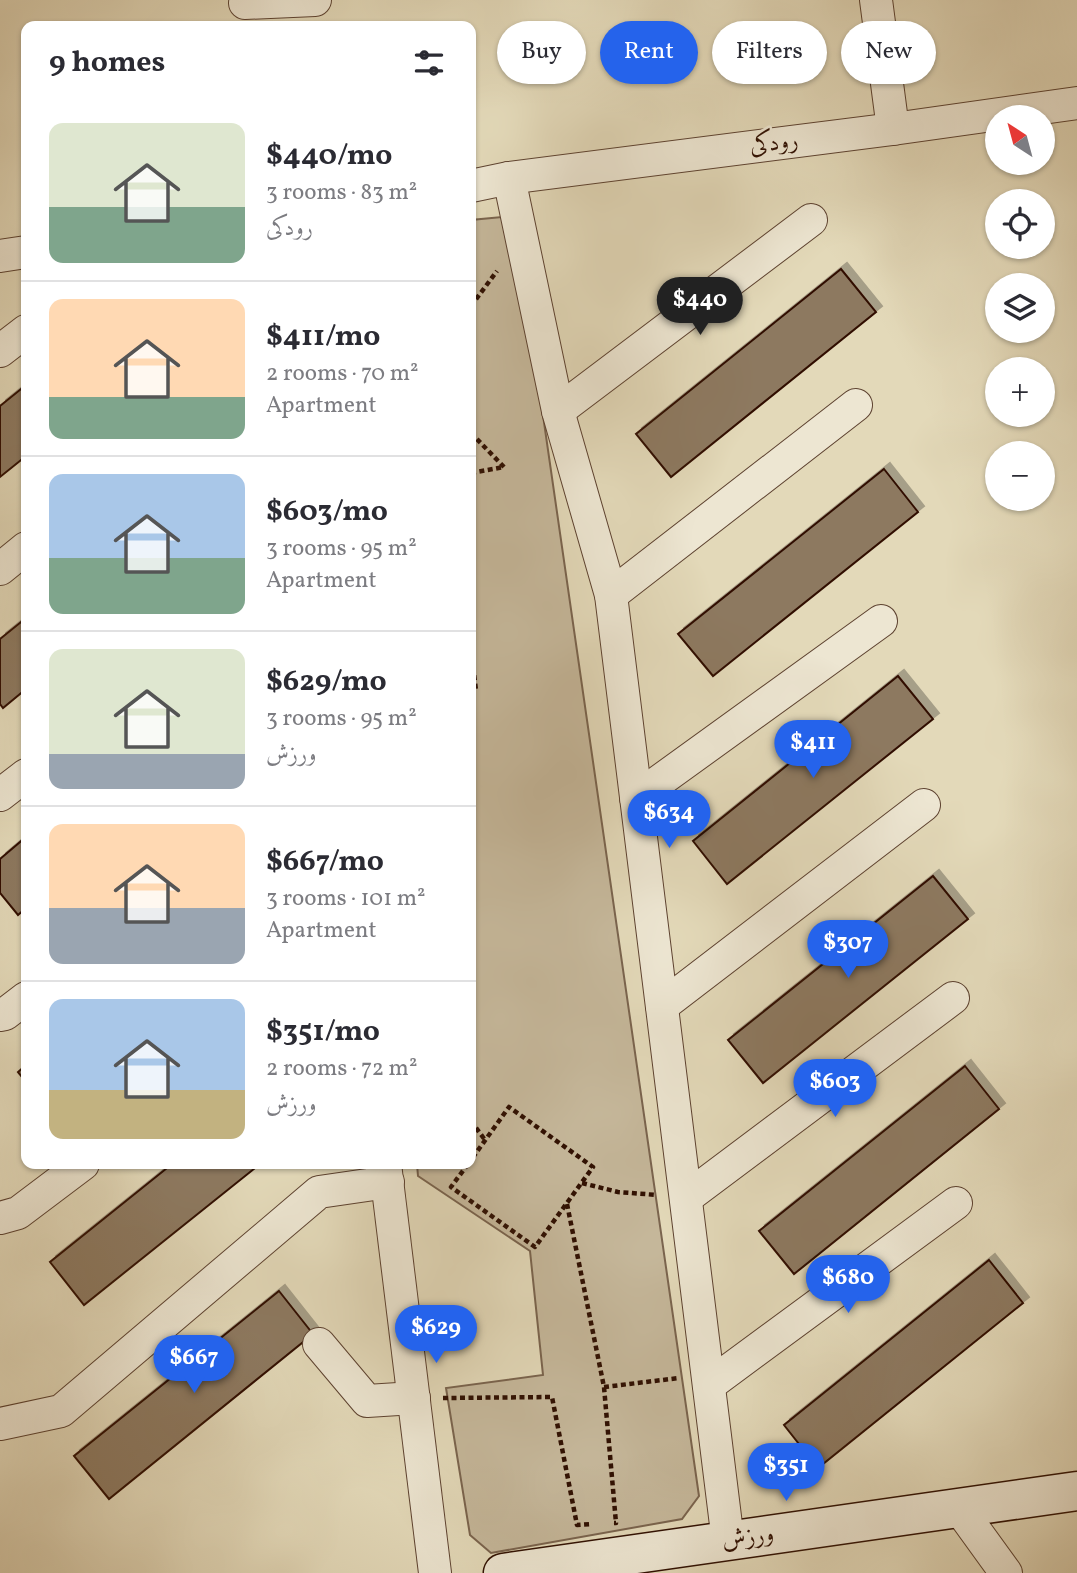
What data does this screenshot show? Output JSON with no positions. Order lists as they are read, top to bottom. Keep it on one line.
{"streets":{"street":["رودکی","ورزش"]},"north":"top left","page":{"chip":["Buy","Rent","Filters","New"],"heading":"9 homes","map_buttons":["+","−"],"list":[{"name":"$440/mo","note":"3 rooms · 83 m² · رودکی"},{"name":"$411/mo","note":"2 rooms · 70 m² · Apartment"},{"name":"$603/mo","note":"3 rooms · 95 m² · Apartment"},{"name":"$629/mo","note":"3 rooms · 95 m² · ورزش"},{"name":"$667/mo","note":"3 rooms · 101 m² · Apartment"},{"name":"$351/mo","note":"2 rooms · 72 m² · ورزش"}],"price":["$440","$411","$634","$307","$603","$680","$629","$667","$351"]}}
